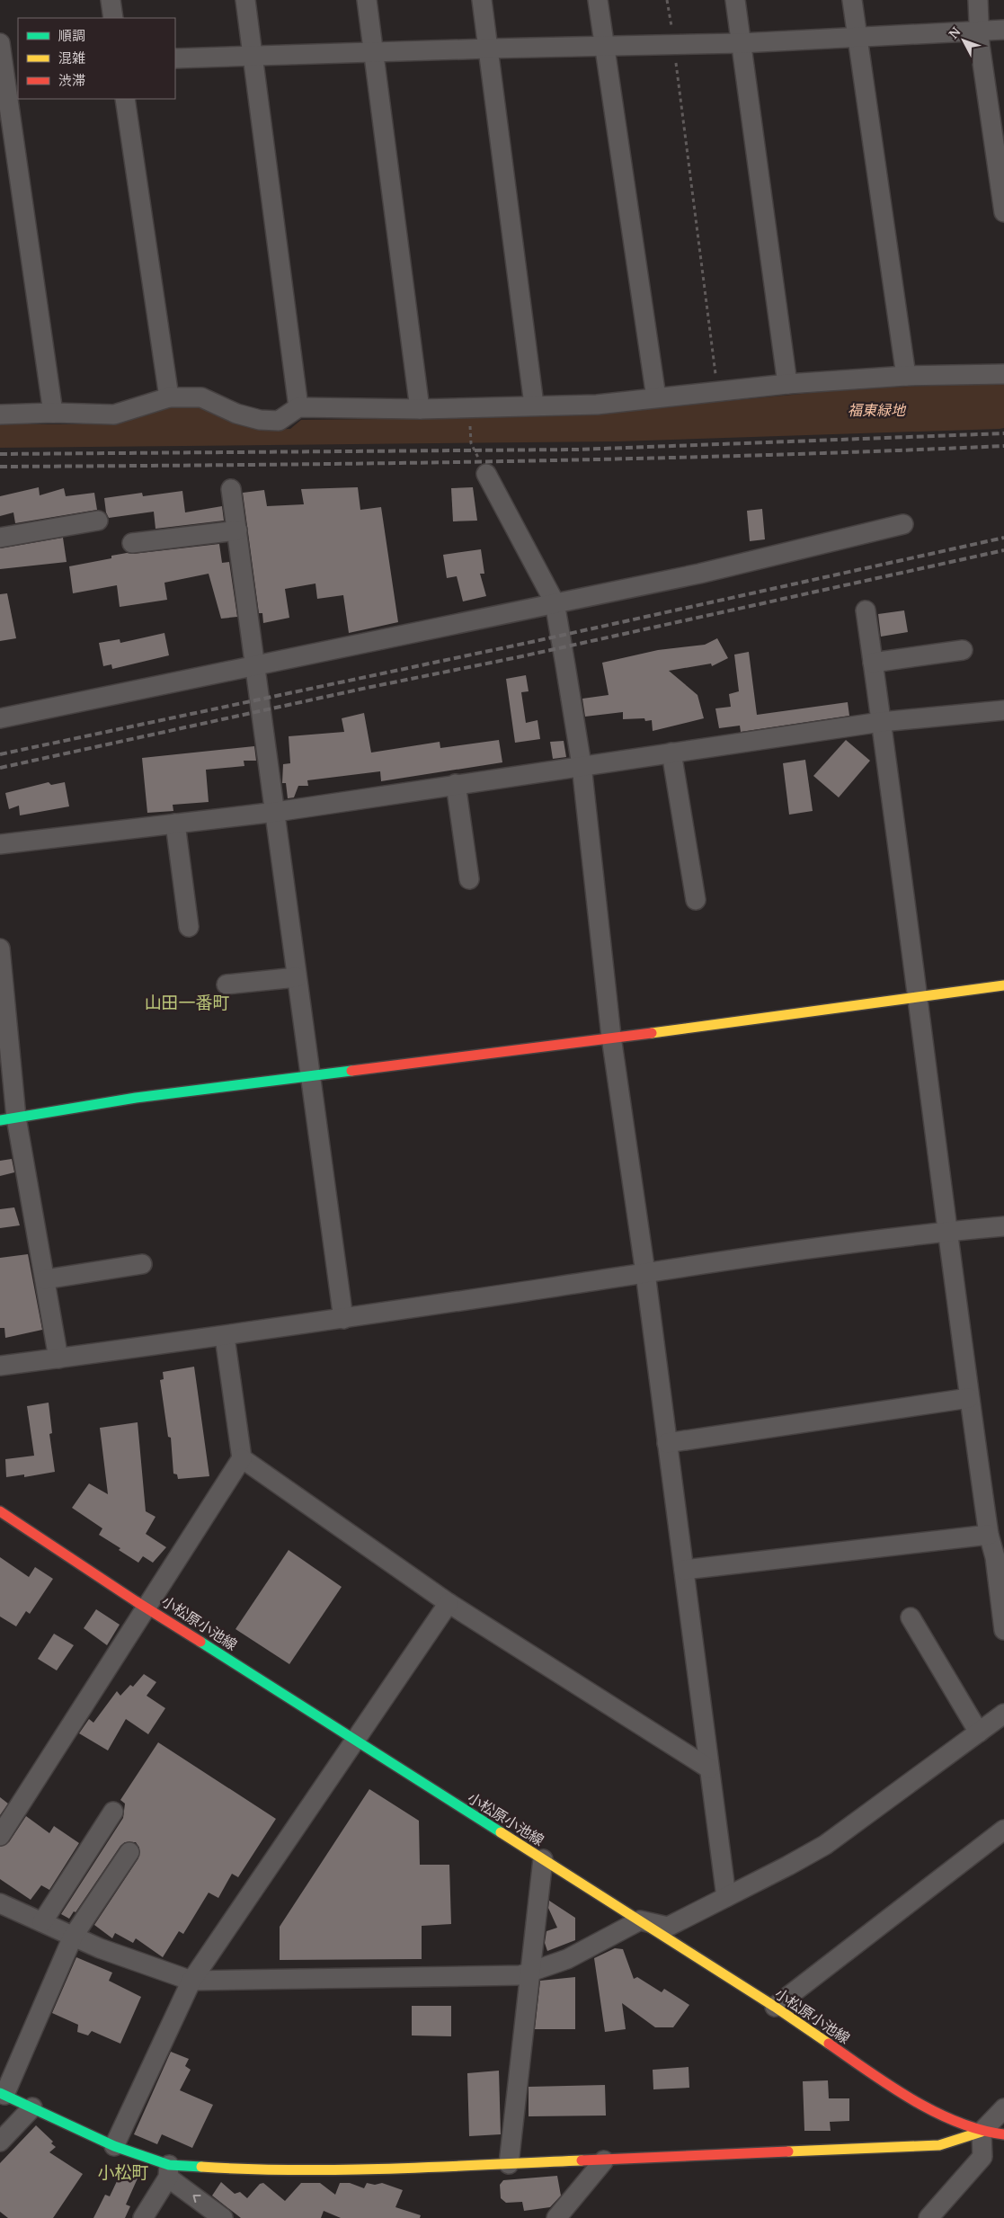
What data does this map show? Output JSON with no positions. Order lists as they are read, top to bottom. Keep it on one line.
{"streets":{"street":["小松原小池線"]},"districts":["山田一番町","小松町"],"parks":["福東緑地"],"legend":["順調","混雑","渋滞"],"north":"top left"}
